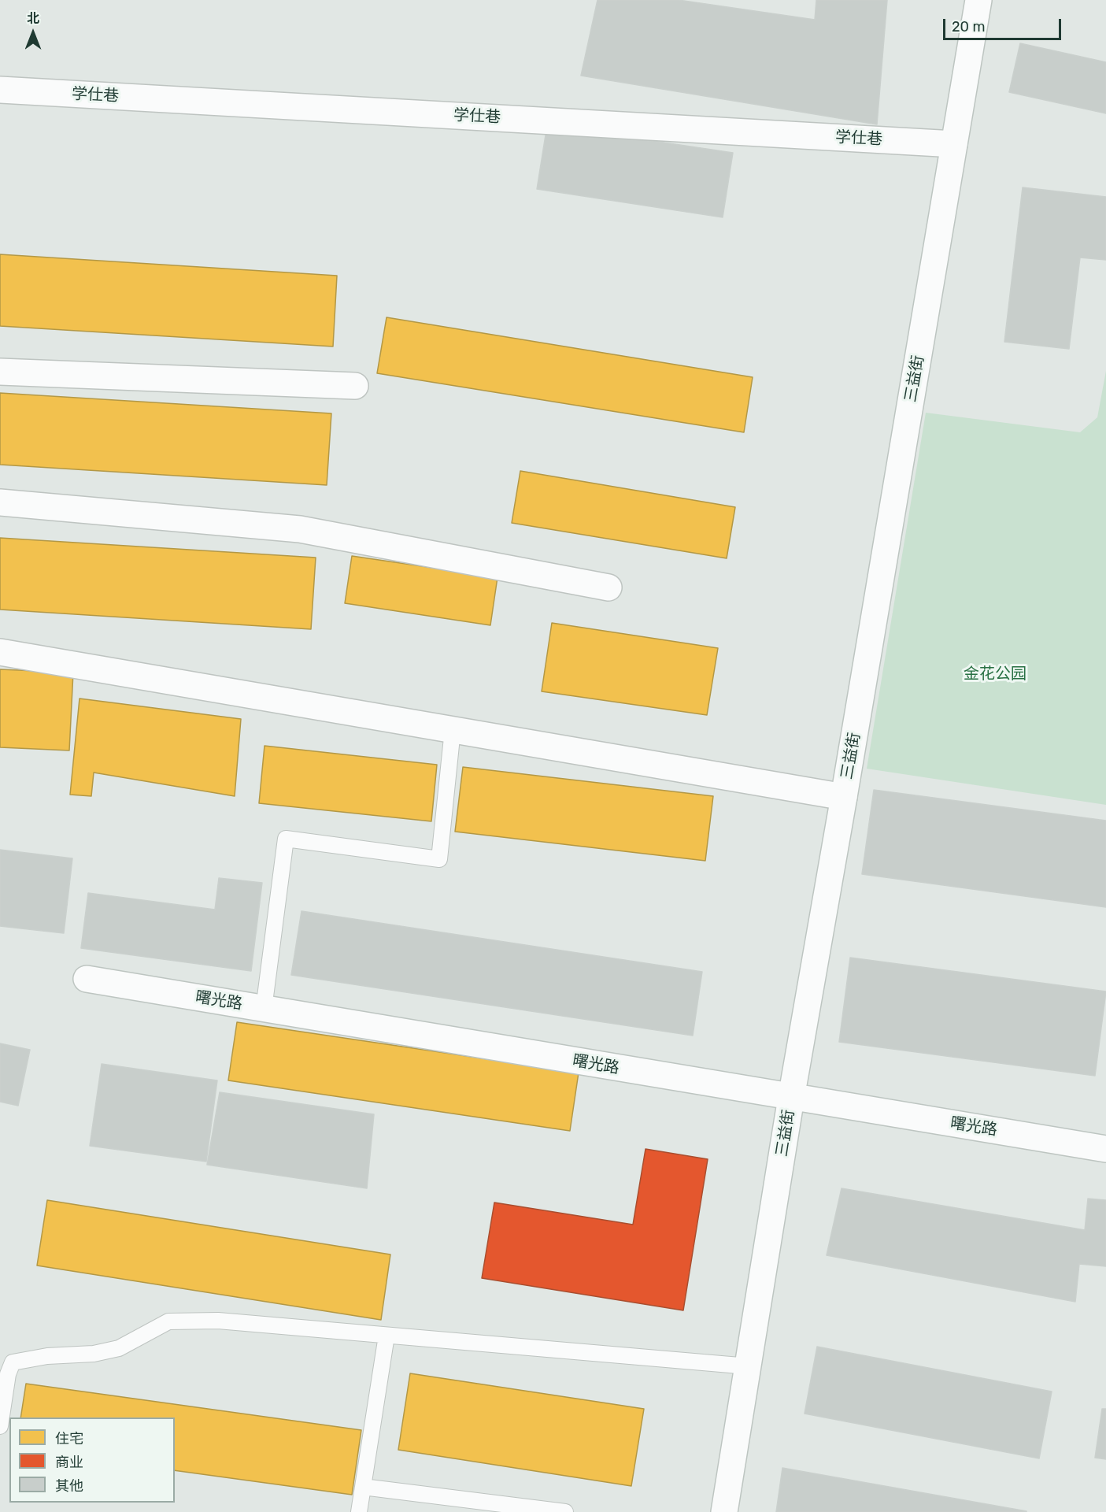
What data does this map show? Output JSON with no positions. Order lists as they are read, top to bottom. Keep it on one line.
{"streets":{"street":["学仕巷","三益街","曙光路"]},"crossings":[["学仕巷","三益街"],["三益街","曙光路"]],"parks":["金花公园"],"legend":["住宅","商业","其他"],"scale_bar":"20 m","north":"top"}
